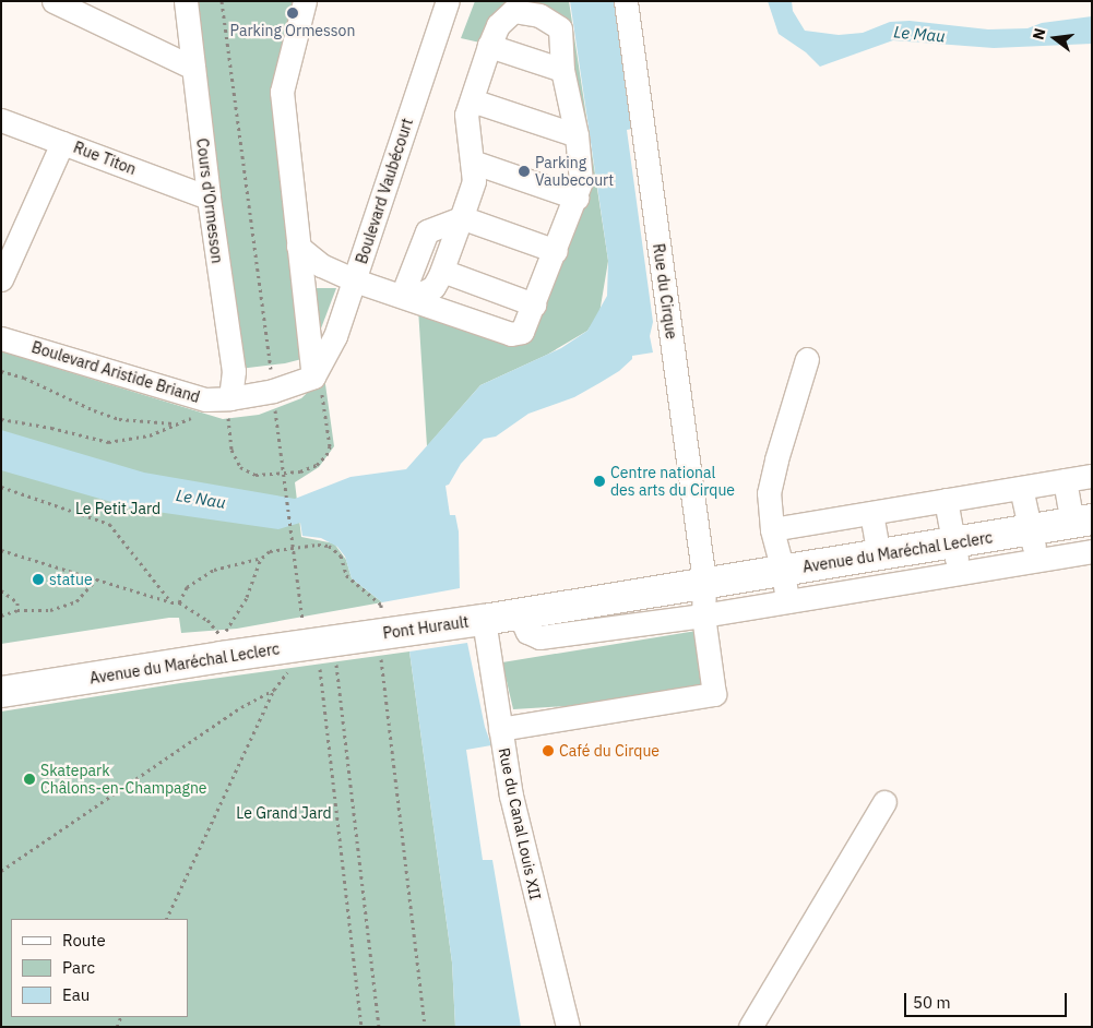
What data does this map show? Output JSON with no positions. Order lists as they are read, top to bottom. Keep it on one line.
{"streets":{"main road":["Avenue du Maréchal Leclerc","Pont Hurault"],"street":["Rue Titon","Boulevard Vaubécourt","Cours d'Ormesson","Rue du Cirque","Boulevard Aristide Briand","Rue du Canal Louis XII"]},"crossings":[["Rue Titon","Cours d'Ormesson"],["Cours d'Ormesson","Boulevard Aristide Briand"],["Rue du Cirque","Avenue du Maréchal Leclerc"],["Avenue du Maréchal Leclerc","Pont Hurault"],["Avenue du Maréchal Leclerc","Rue du Canal Louis XII"],["Pont Hurault","Rue du Canal Louis XII"]],"water":["Le Mau","Le Nau"],"parks":["Le Petit Jard","Le Grand Jard"],"places":["Parking Ormesson","Parking Vaubecourt","Centre national des arts du Cirque","statue","Café du Cirque","Skatepark Châlons-en-Champagne"],"legend":["Route","Parc","Eau"],"scale_bar":"50 m","north":"left"}
